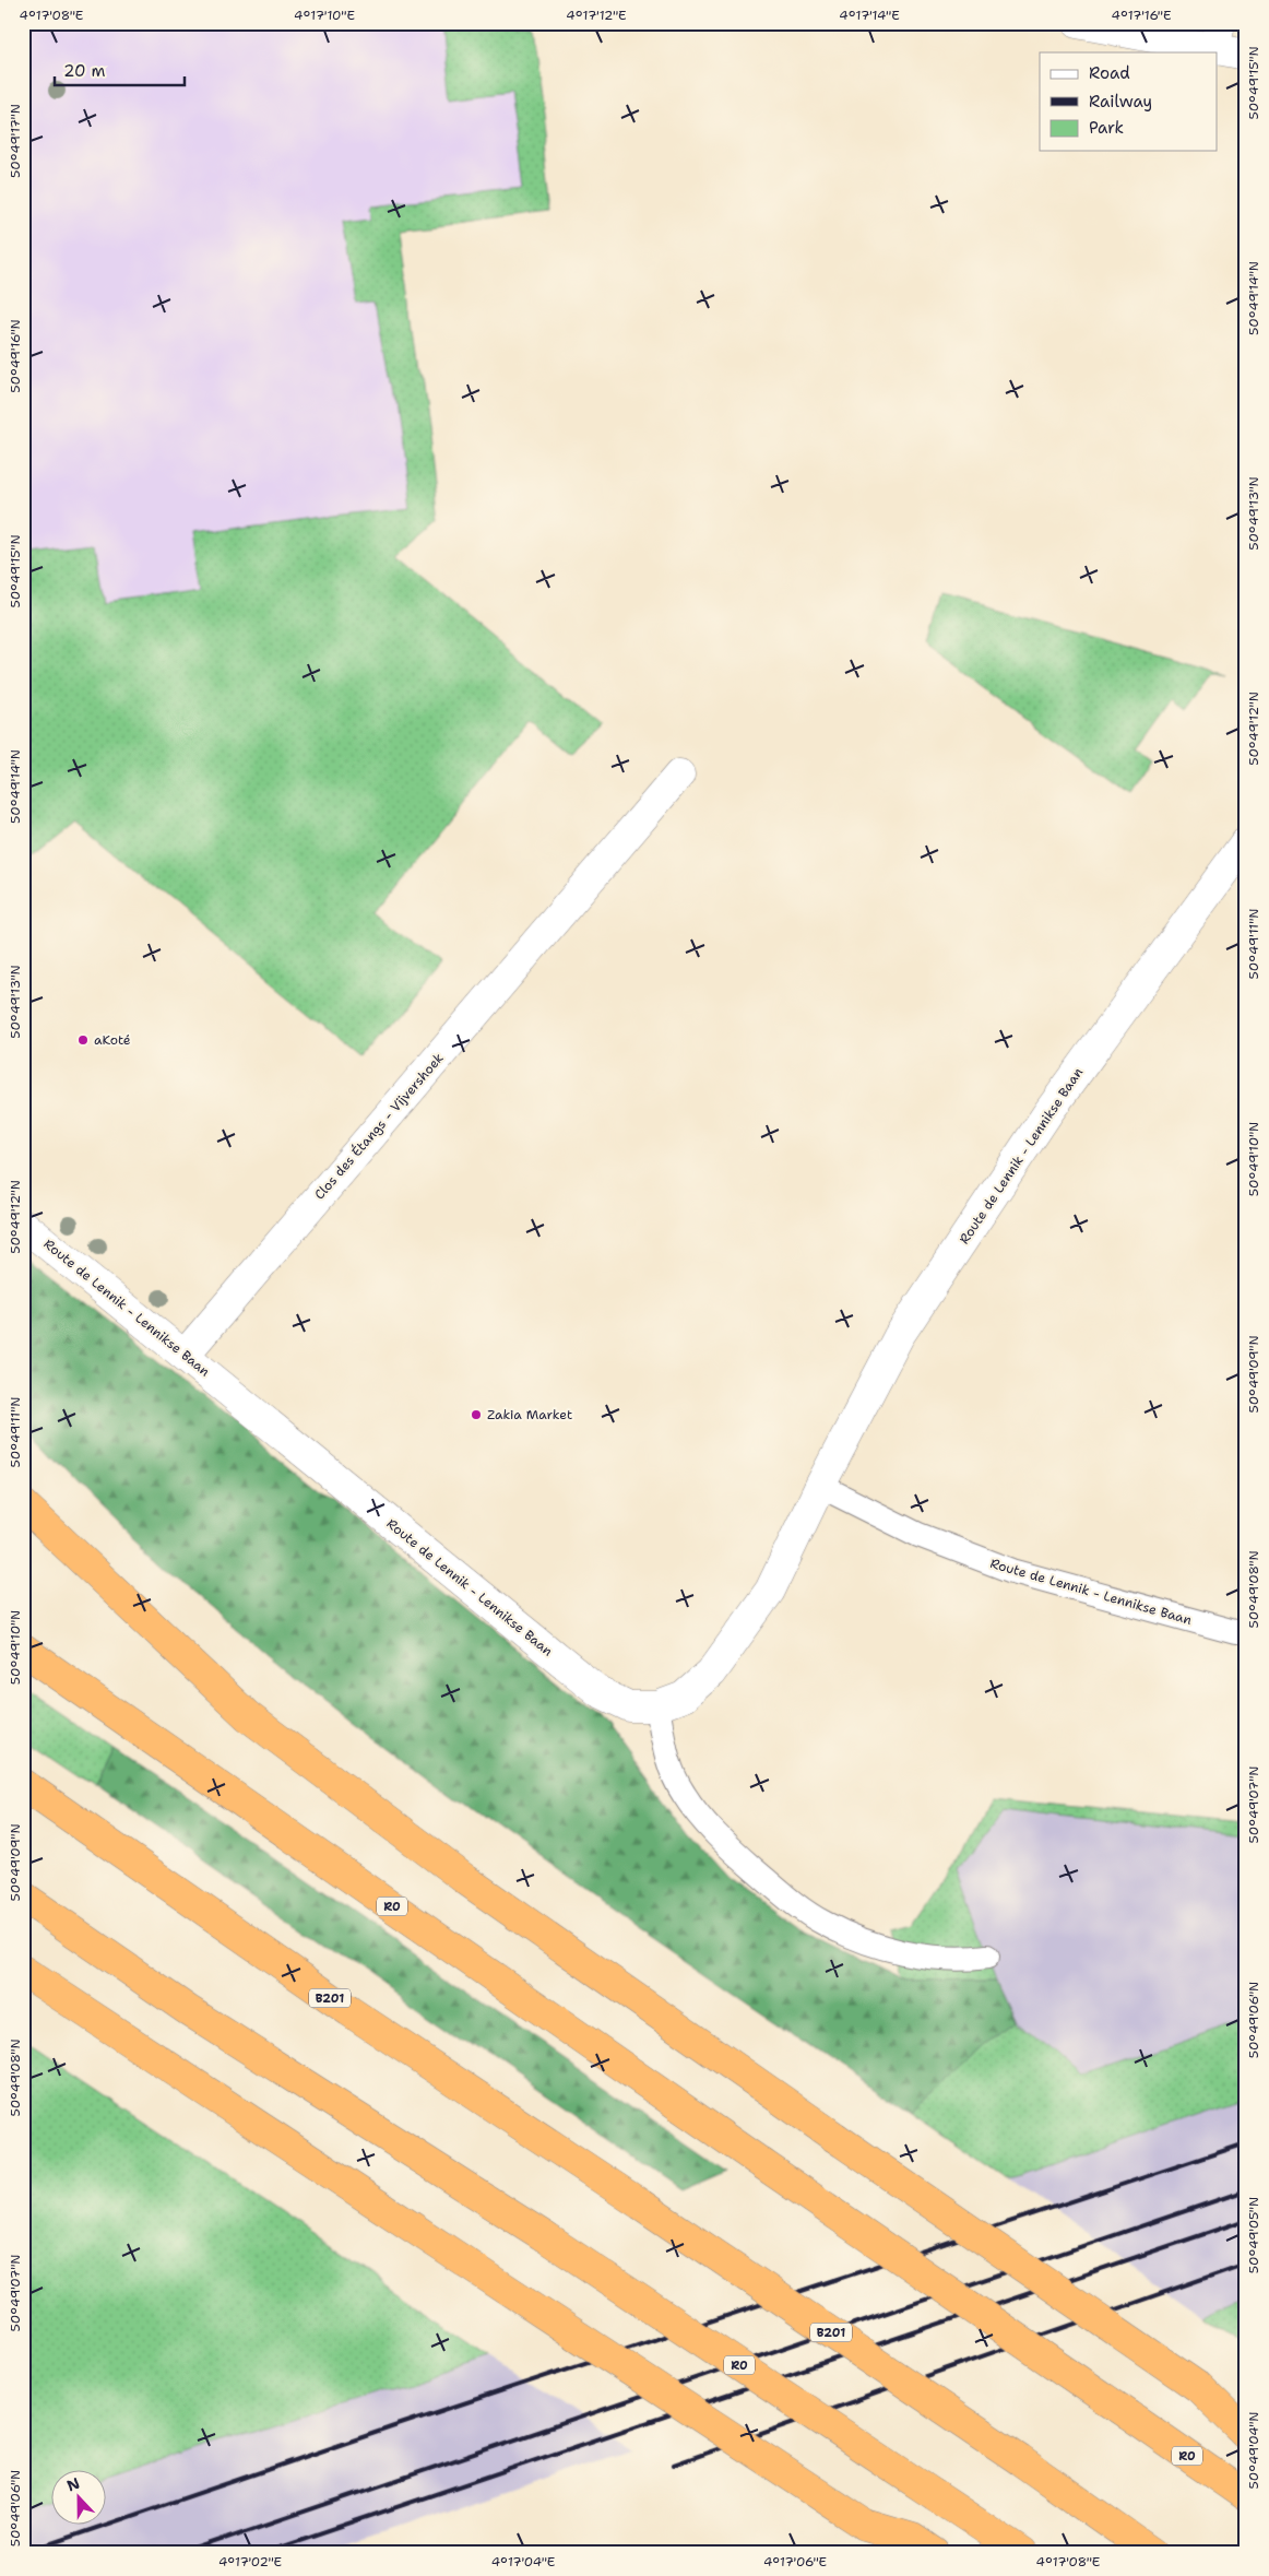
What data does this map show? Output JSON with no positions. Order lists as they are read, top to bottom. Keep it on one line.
{"streets":{"highway":["R0","B201"],"street":["Clos des Étangs - Vijvershoek","Route de Lennik - Lennikse Baan"]},"crossings":[["Clos des Étangs - Vijvershoek","Route de Lennik - Lennikse Baan"]],"places":["aKoté","Zakia Market"],"legend":["Road","Railway","Park"],"scale_bar":"20 m","north":"top","coordinates":["4°17'08\"E","4°17'10\"E","4°17'12\"E","4°17'14\"E","4°17'16\"E","50°49'15\"N","50°49'17\"N","50°49'14\"N","50°49'16\"N","50°49'13\"N","50°49'12\"N","50°49'11\"N","50°49'10\"N","50°49'09\"N","50°49'08\"N","50°49'07\"N","50°49'06\"N","50°49'05\"N","50°49'04\"N","4°17'02\"E","4°17'04\"E","4°17'06\"E"]}
